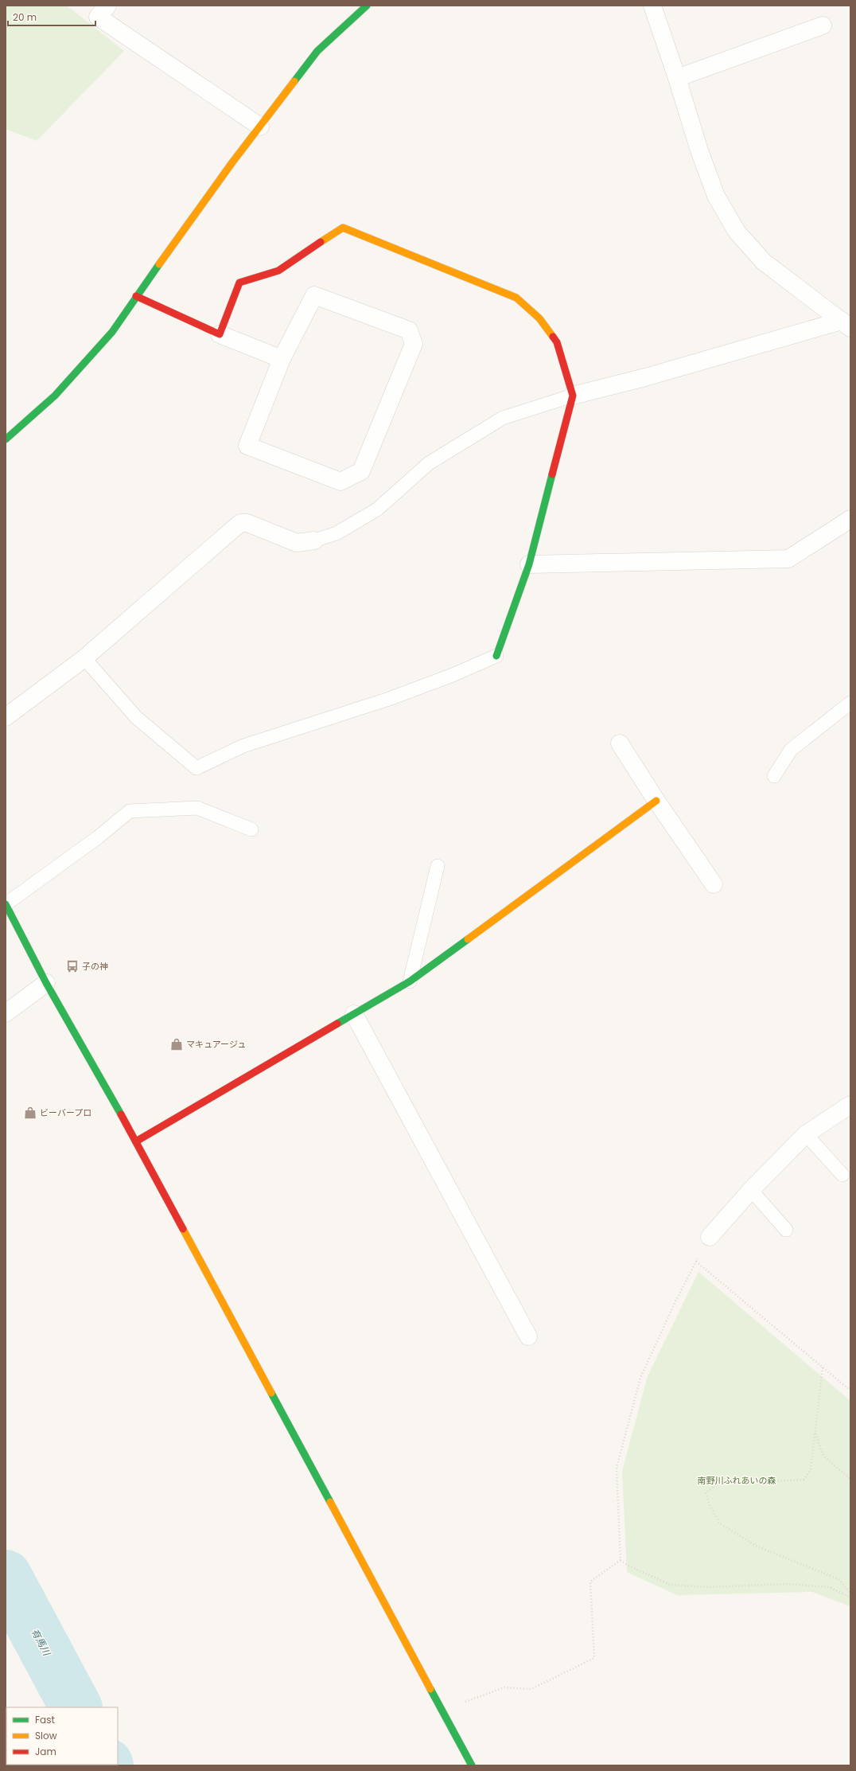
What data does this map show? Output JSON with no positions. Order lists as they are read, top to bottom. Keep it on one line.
{"water":["有馬川"],"parks":["南野川ふれあいの森"],"places":{"bus stop":["子の神"],"shop":["マキュアージュ","ビーバープロ"]},"legend":["Fast","Slow","Jam"],"scale_bar":"20 m"}
